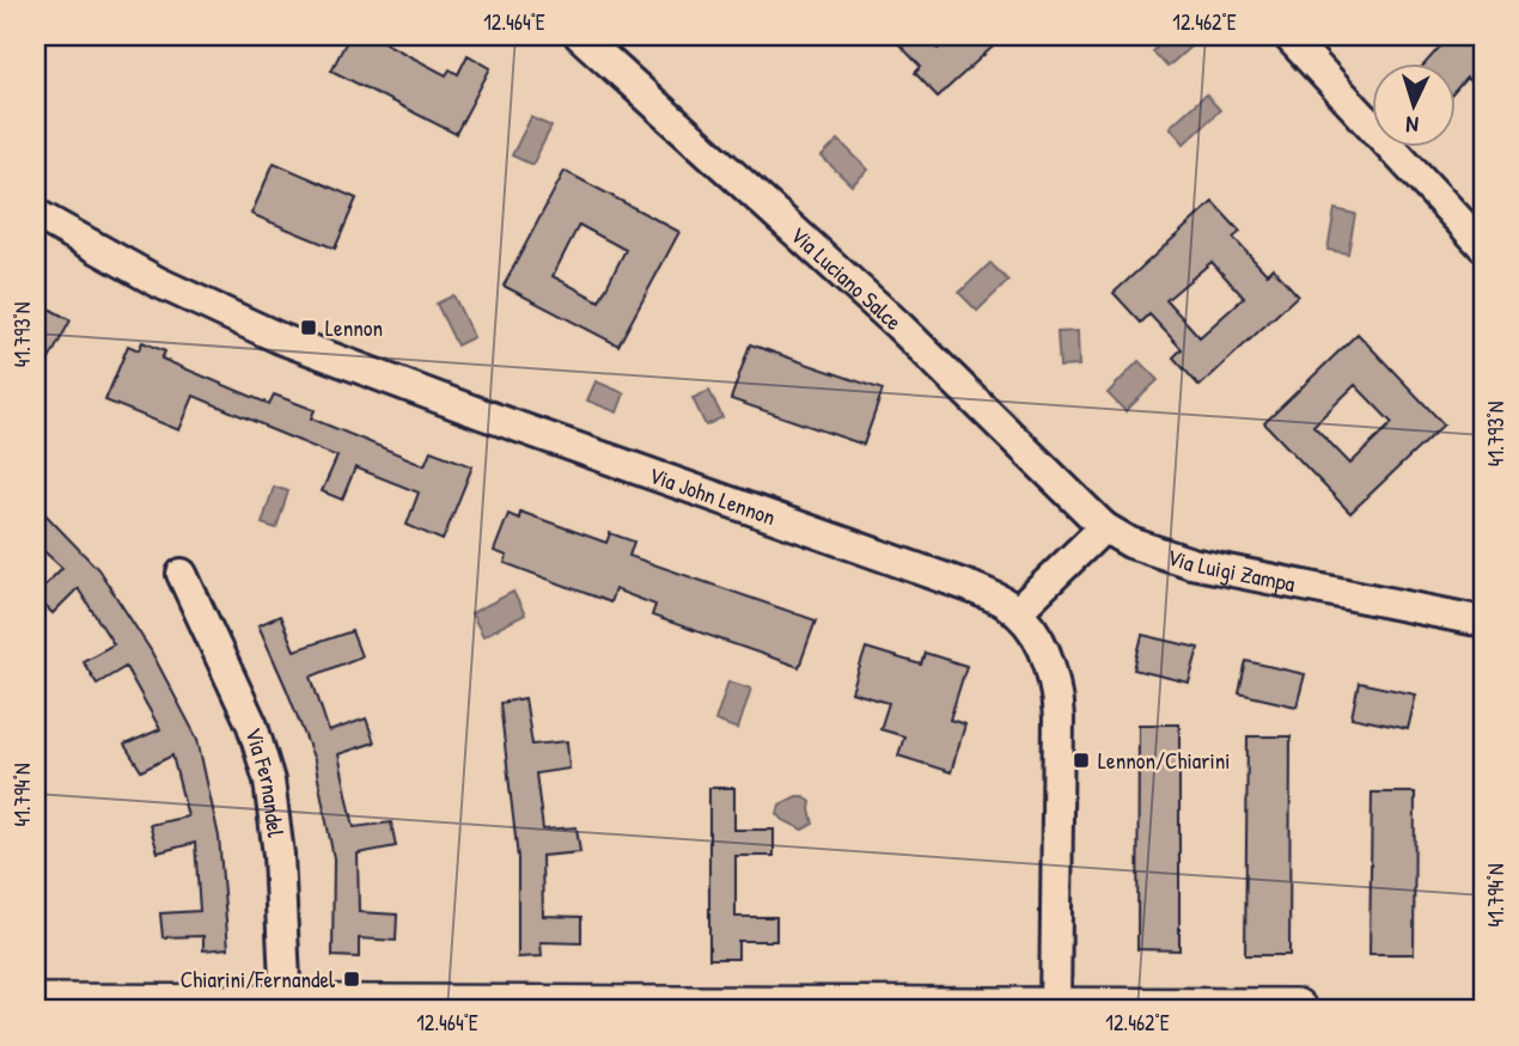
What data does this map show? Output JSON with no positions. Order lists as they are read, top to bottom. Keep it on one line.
{"streets":{"street":["Via Luciano Salce","Via John Lennon","Via Luigi Zampa","Via Fernandel"]},"crossings":[["Via Luciano Salce","Via Luigi Zampa"]],"places":{"transit":["Lennon","Lennon/Chiarini","Chiarini/Fernandel"]},"north":"bottom","coordinates":["12.464°E","12.462°E","41.793°N","41.794°N"]}
